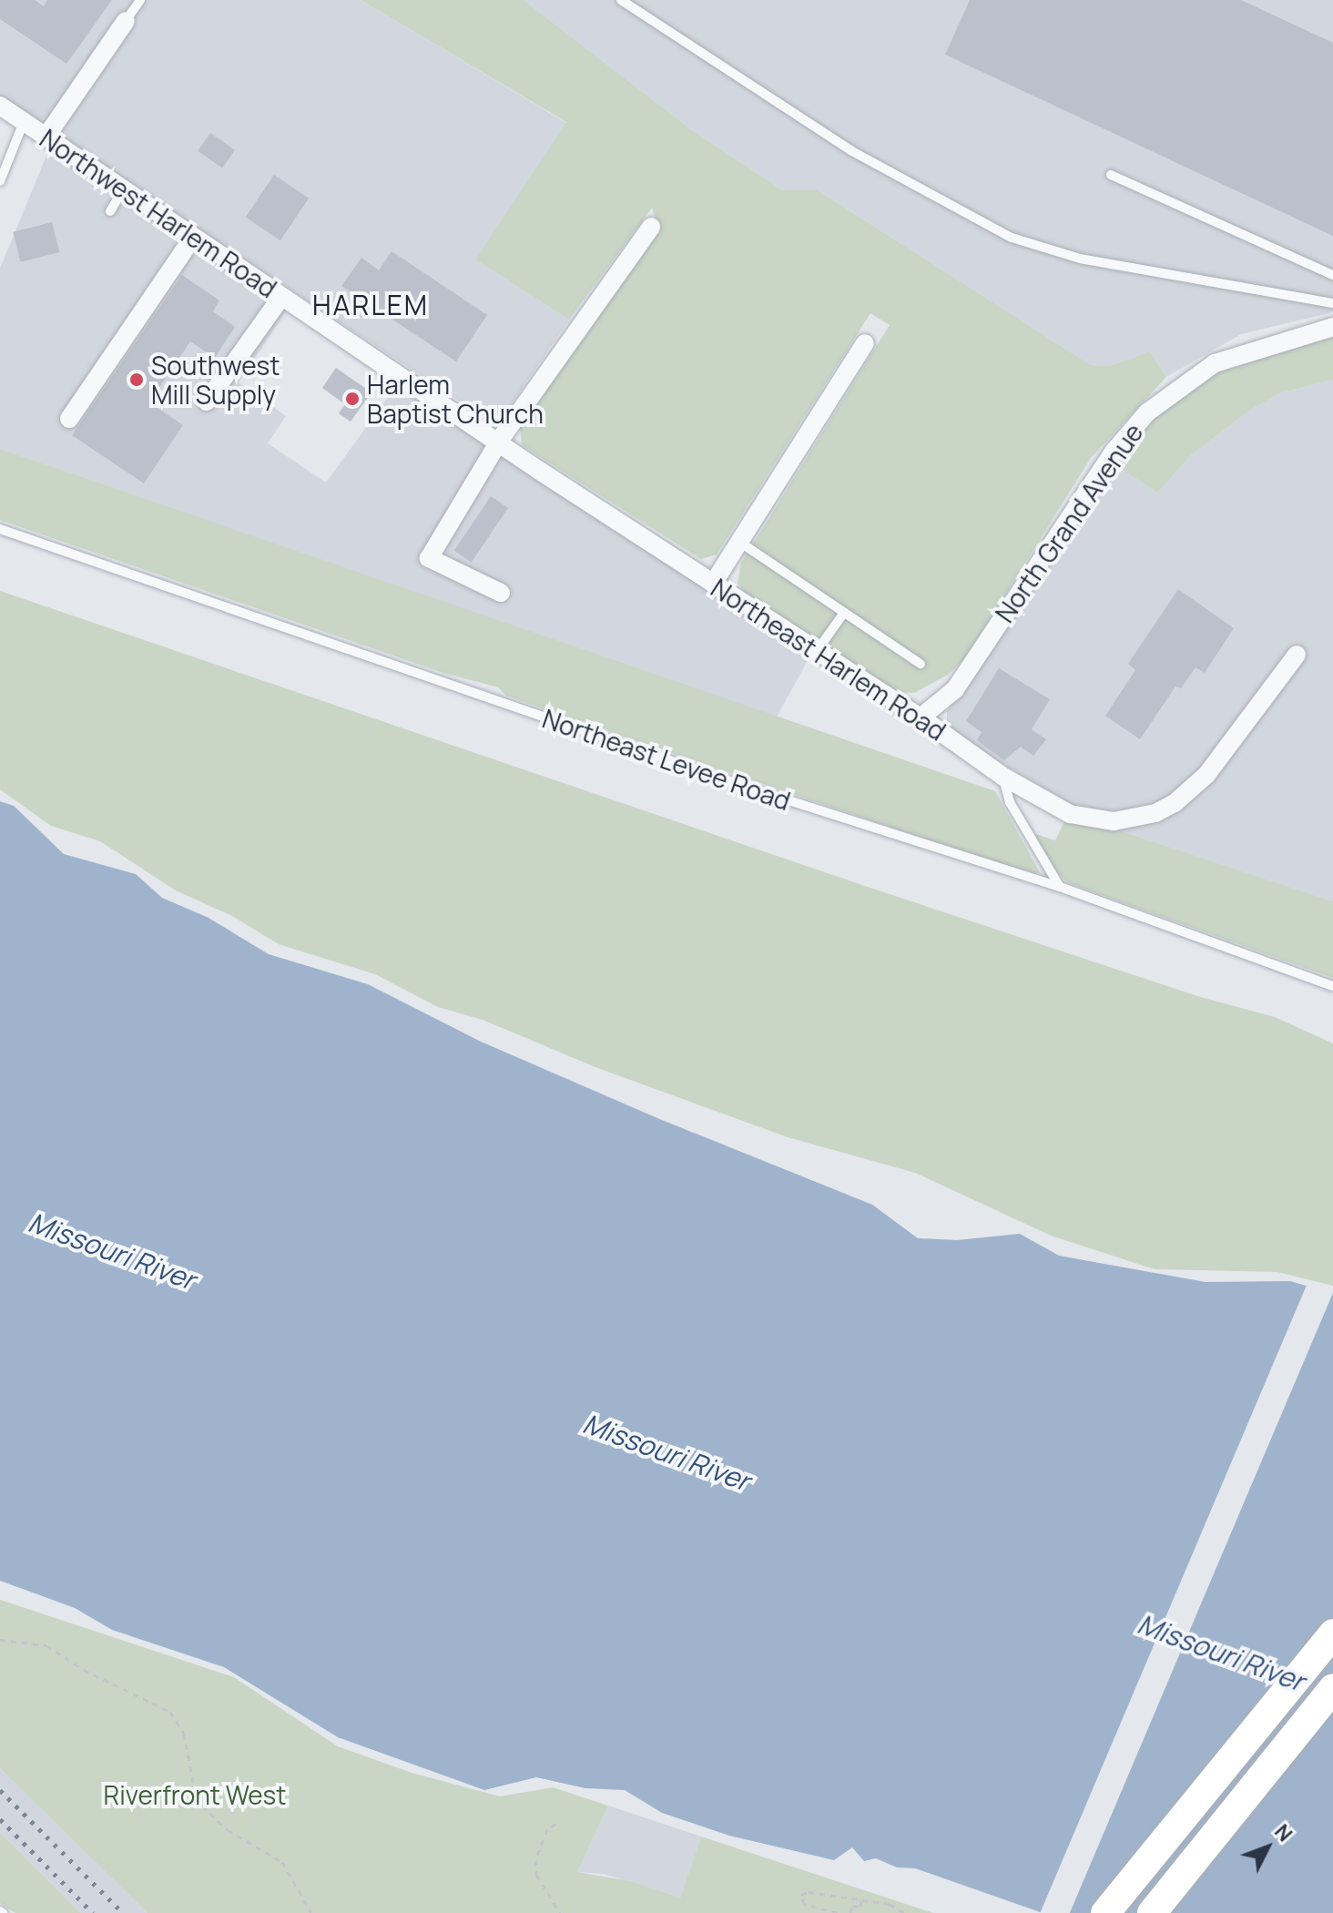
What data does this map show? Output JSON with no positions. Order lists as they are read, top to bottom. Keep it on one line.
{"streets":{"street":["Northwest Harlem Road","North Grand Avenue","Northeast Harlem Road"],"lane":["Northeast Levee Road"]},"crossings":[["Northwest Harlem Road","Northeast Harlem Road"],["North Grand Avenue","Northeast Harlem Road"]],"districts":["HARLEM"],"water":["Missouri River"],"parks":["Riverfront West"],"places":["Southwest Mill Supply","Harlem Baptist Church"],"north":"top right"}
